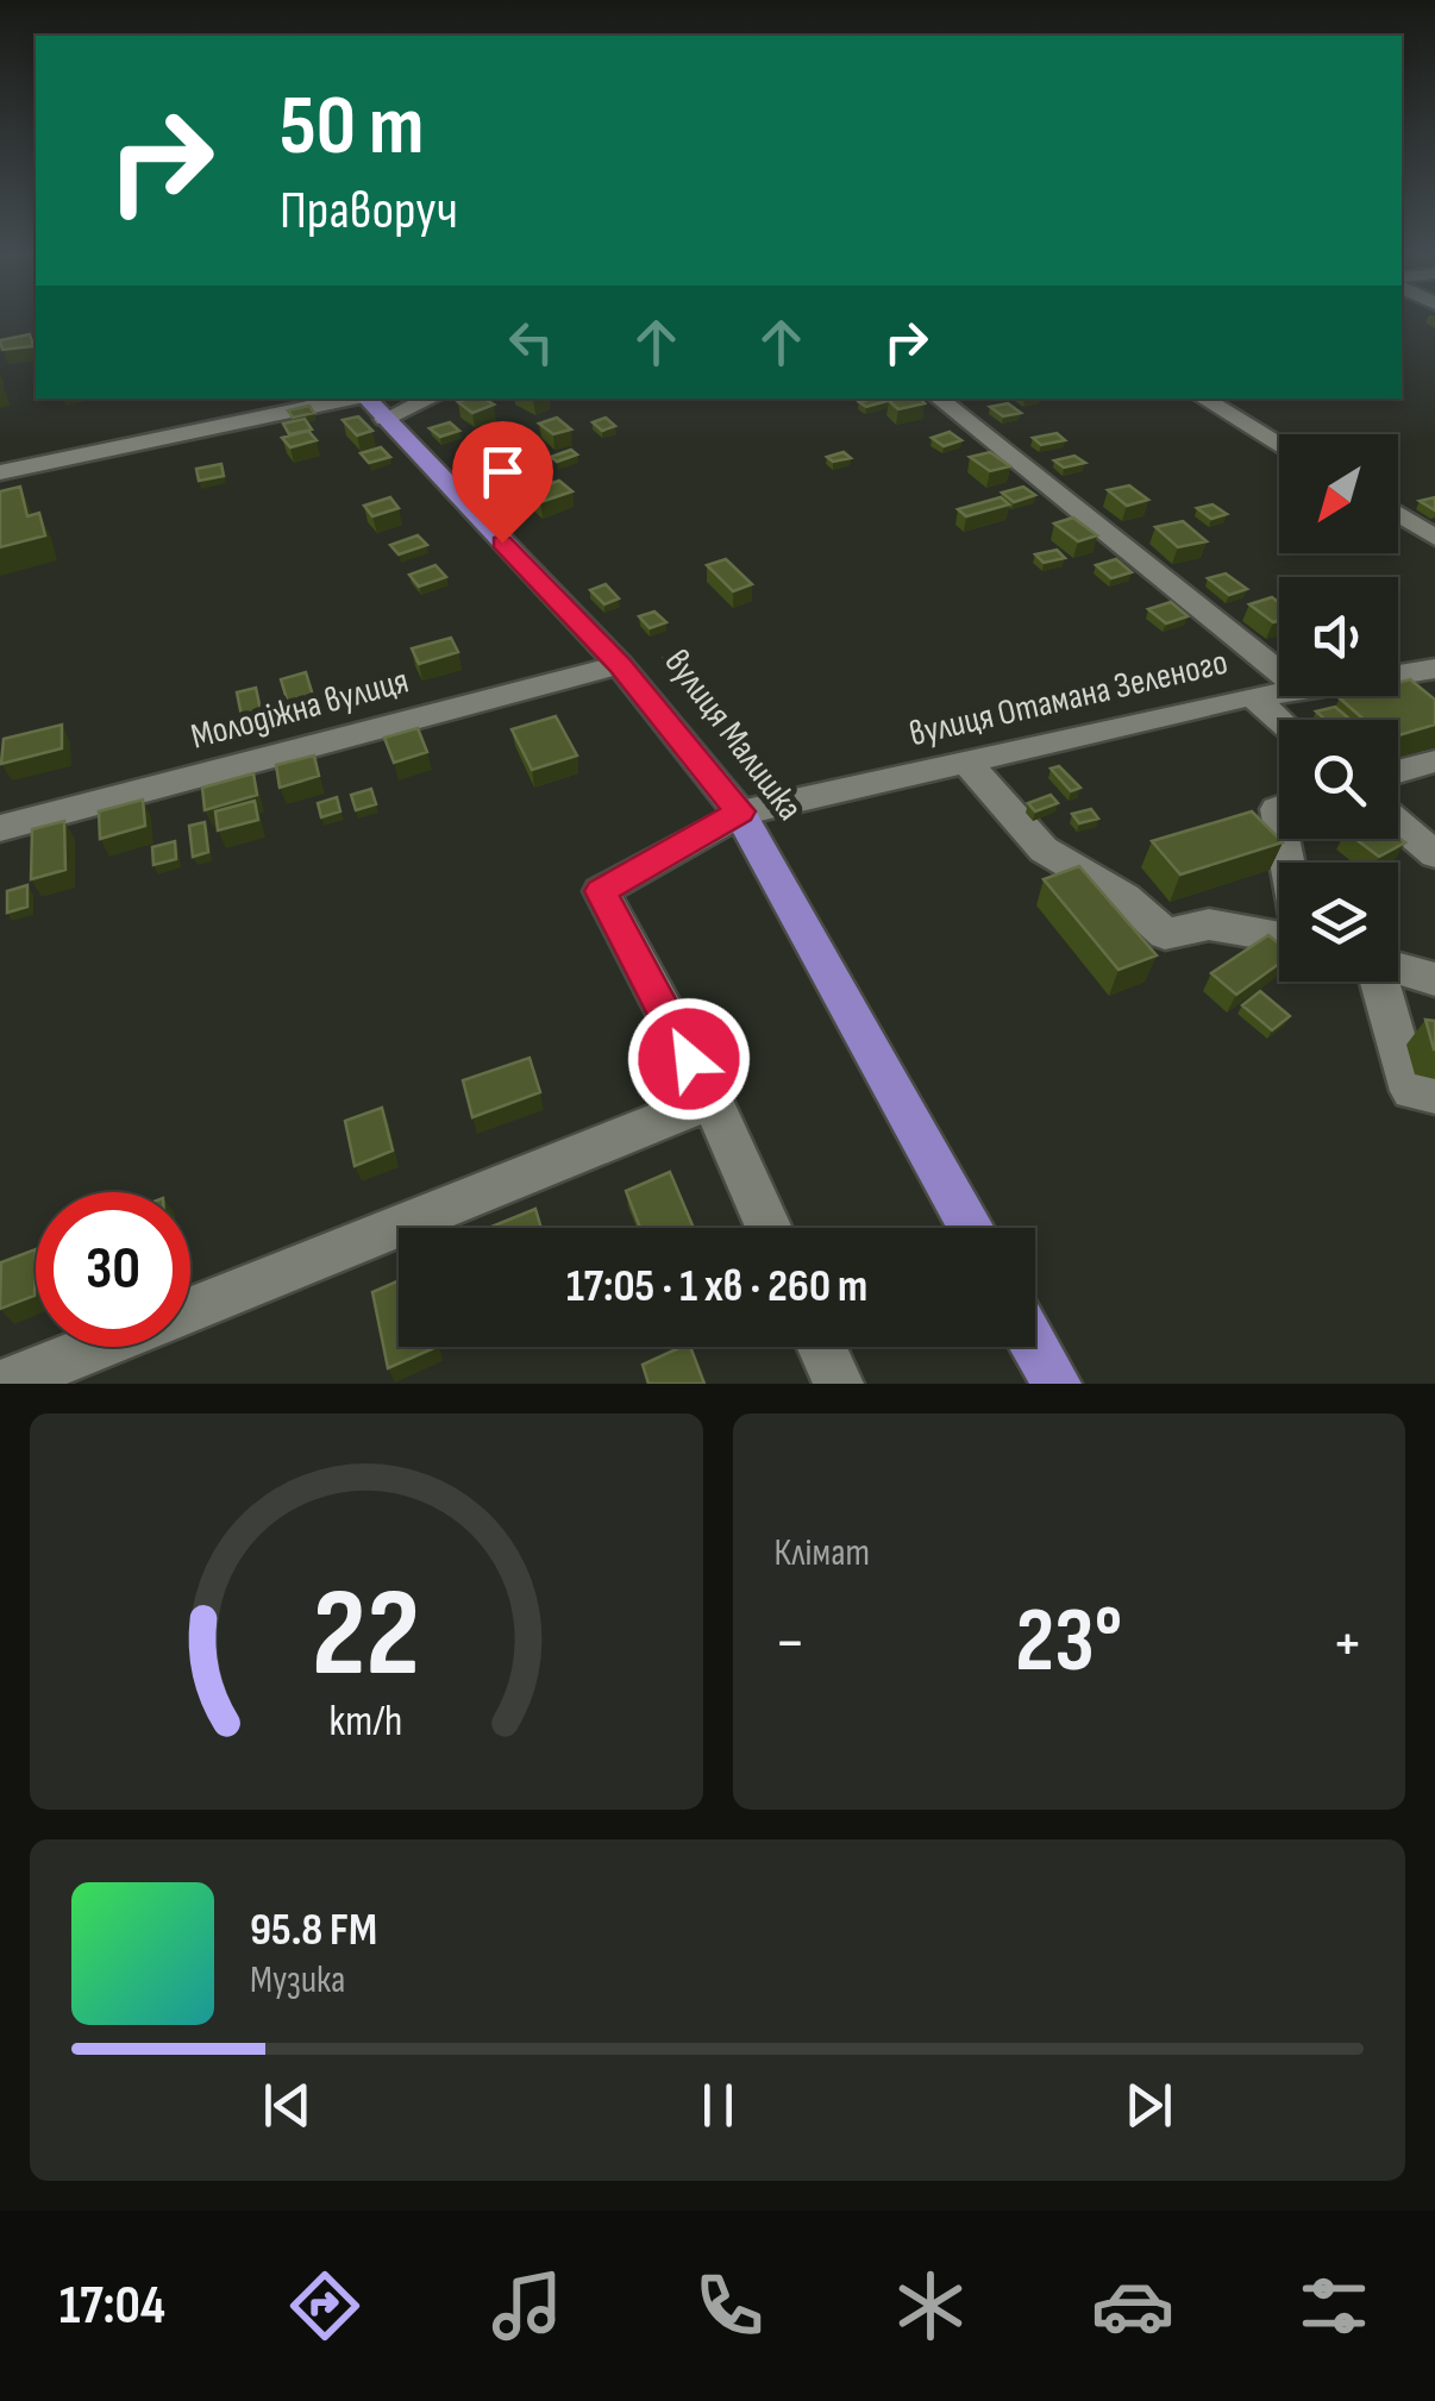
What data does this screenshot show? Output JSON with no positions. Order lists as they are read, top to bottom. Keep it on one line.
{"streets":{"main road":["вулиця Малишка"],"street":["вулиця Отамана Зеленого","Молодіжна вулиця"]},"crossings":[["вулиця Отамана Зеленого","вулиця Малишка"],["Молодіжна вулиця","вулиця Малишка"]],"north":"bottom left","page":{"turn":["50 m","Праворуч"],"limit":"30","trip":"17:05 · 1 хв · 260 m","tile":"Клімат","heat":["−","23°","+"],"song":["95.8 FM","Музика"],"tabs":"17:04","gauge":["22","km/h"]}}
